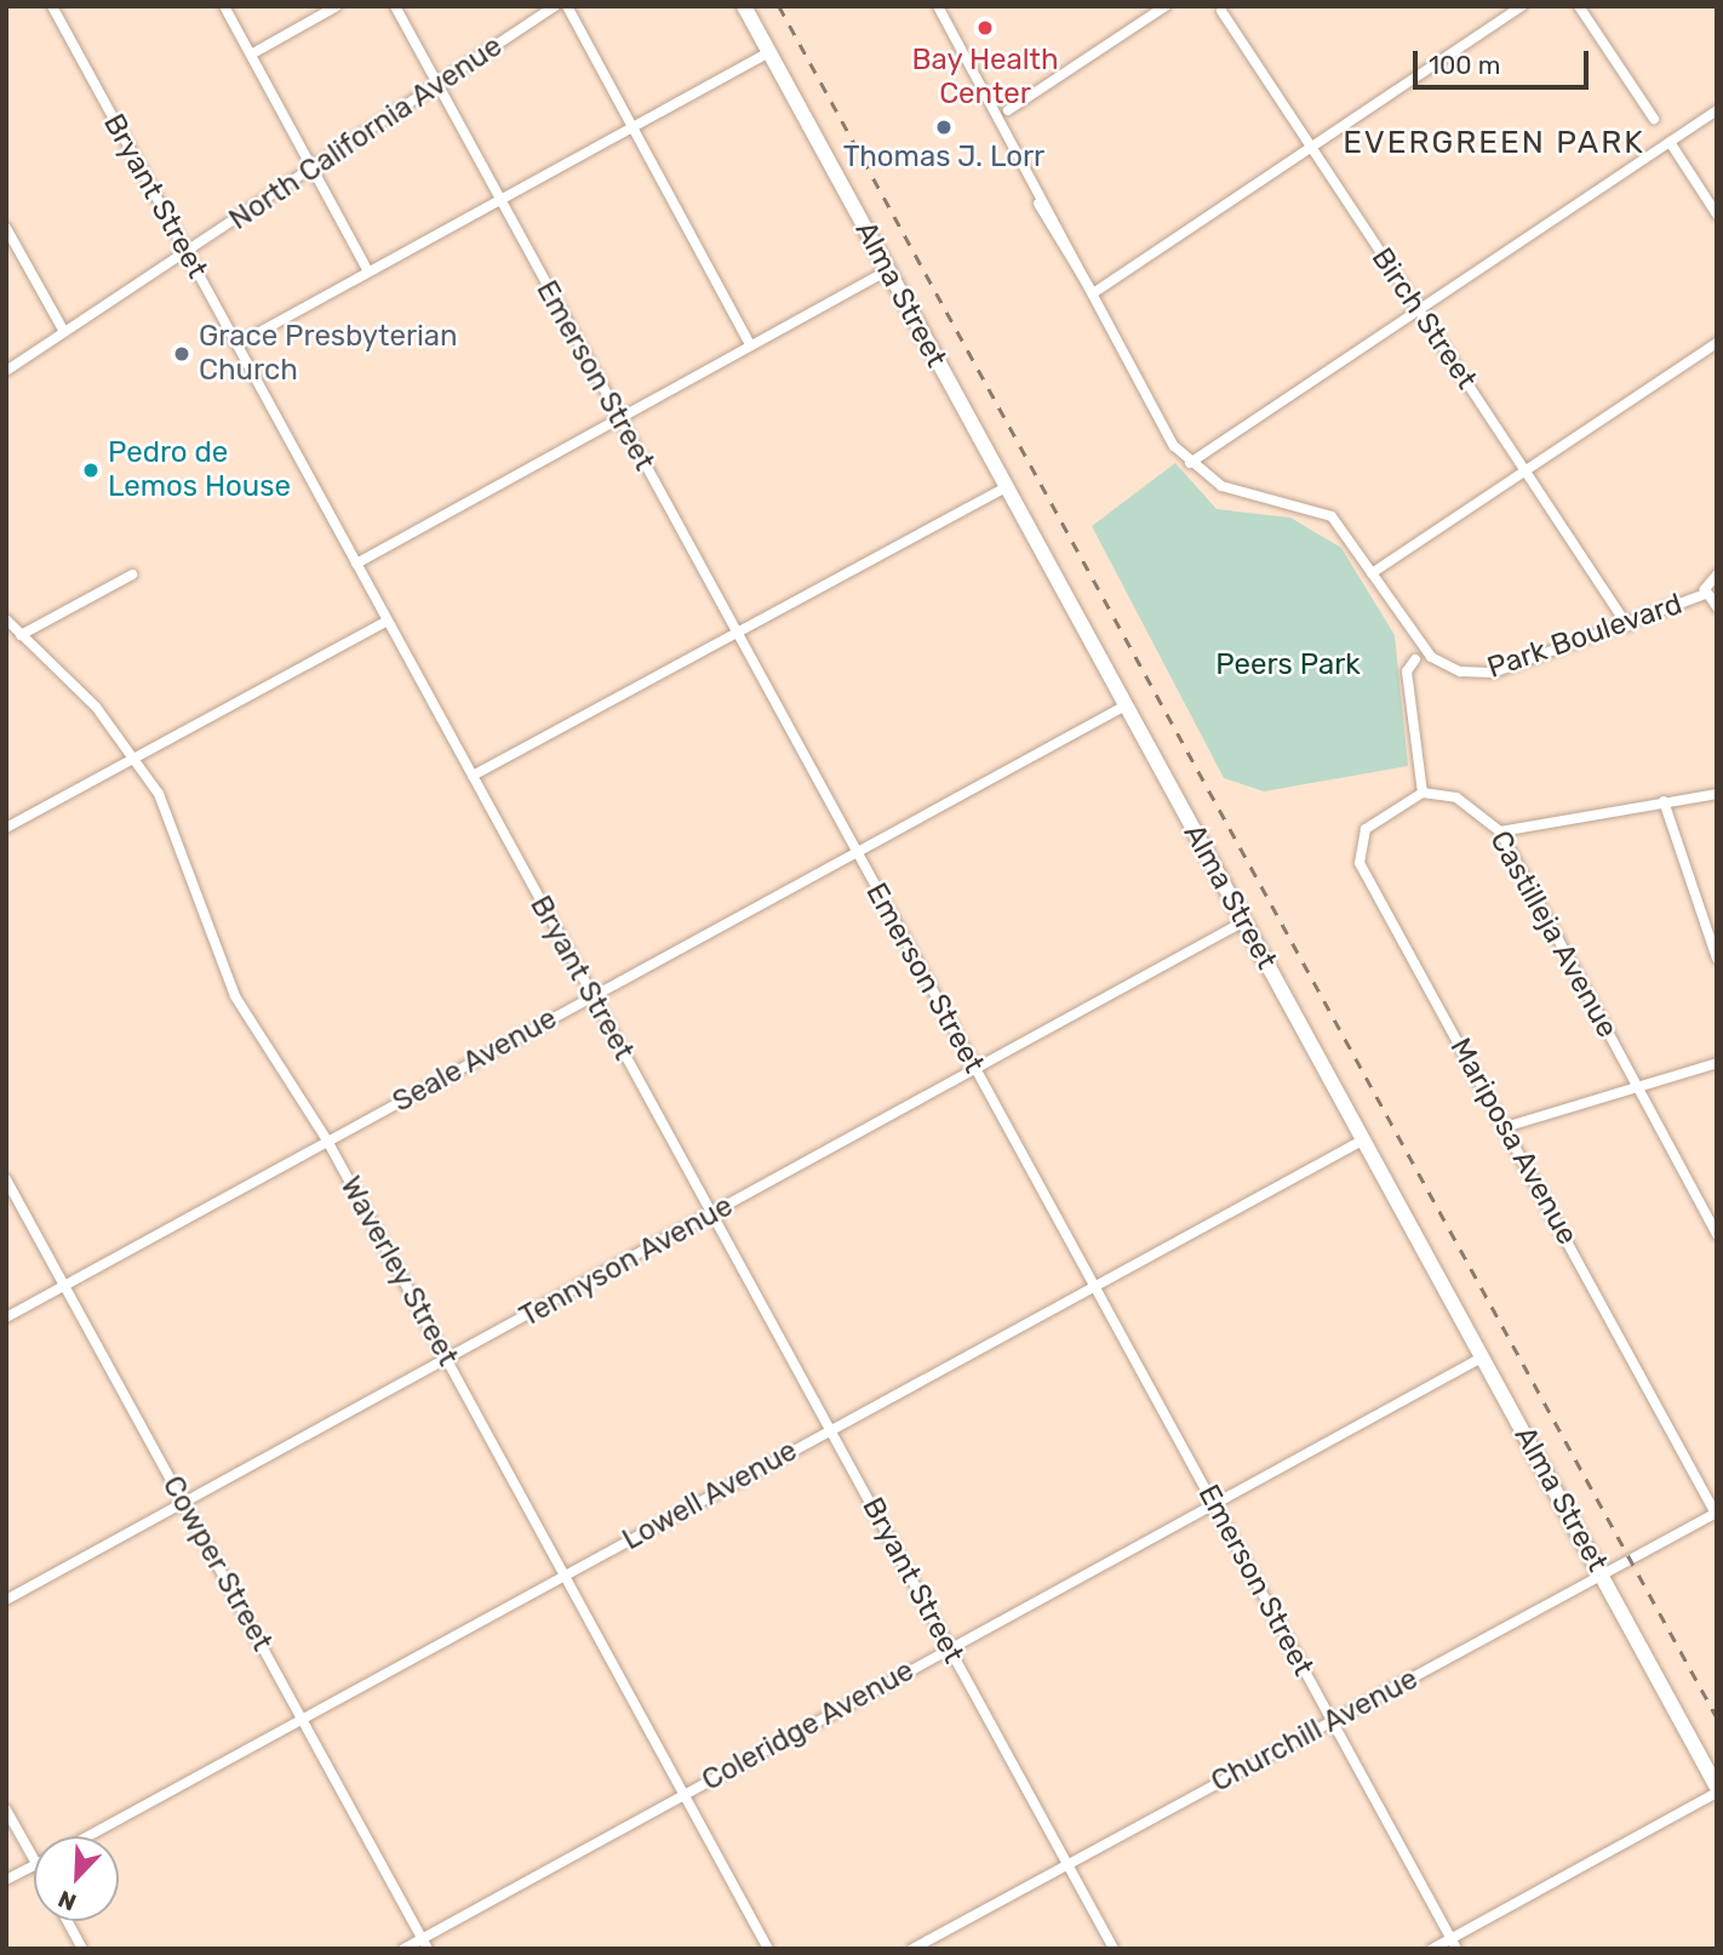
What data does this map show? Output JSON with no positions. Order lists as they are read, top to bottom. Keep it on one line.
{"streets":{"main road":["Alma Street"],"street":["North California Avenue","Bryant Street","Birch Street","Emerson Street","Park Boulevard","Castilleja Avenue","Seale Avenue","Mariposa Avenue","Tennyson Avenue","Waverley Street","Lowell Avenue","Cowper Street","Coleridge Avenue","Churchill Avenue"]},"crossings":[["North California Avenue","Bryant Street"],["North California Avenue","Emerson Street"],["Bryant Street","Seale Avenue"],["Bryant Street","Tennyson Avenue"],["Bryant Street","Lowell Avenue"],["Bryant Street","Coleridge Avenue"],["Bryant Street","Churchill Avenue"],["Alma Street","Seale Avenue"],["Alma Street","Tennyson Avenue"],["Alma Street","Lowell Avenue"],["Alma Street","Coleridge Avenue"],["Alma Street","Churchill Avenue"],["Birch Street","Park Boulevard"],["Emerson Street","Seale Avenue"],["Emerson Street","Tennyson Avenue"],["Emerson Street","Lowell Avenue"],["Emerson Street","Coleridge Avenue"],["Emerson Street","Churchill Avenue"],["Castilleja Avenue","Mariposa Avenue"],["Seale Avenue","Waverley Street"],["Seale Avenue","Cowper Street"],["Mariposa Avenue","Churchill Avenue"],["Tennyson Avenue","Waverley Street"],["Tennyson Avenue","Cowper Street"],["Waverley Street","Lowell Avenue"],["Waverley Street","Coleridge Avenue"],["Lowell Avenue","Cowper Street"],["Cowper Street","Coleridge Avenue"]],"districts":["EVERGREEN PARK"],"parks":["Peers Park"],"places":["Bay Health Center","Thomas J. Lorr","Grace Presbyterian Church","Pedro de Lemos House"],"scale_bar":"100 m","north":"bottom left"}
